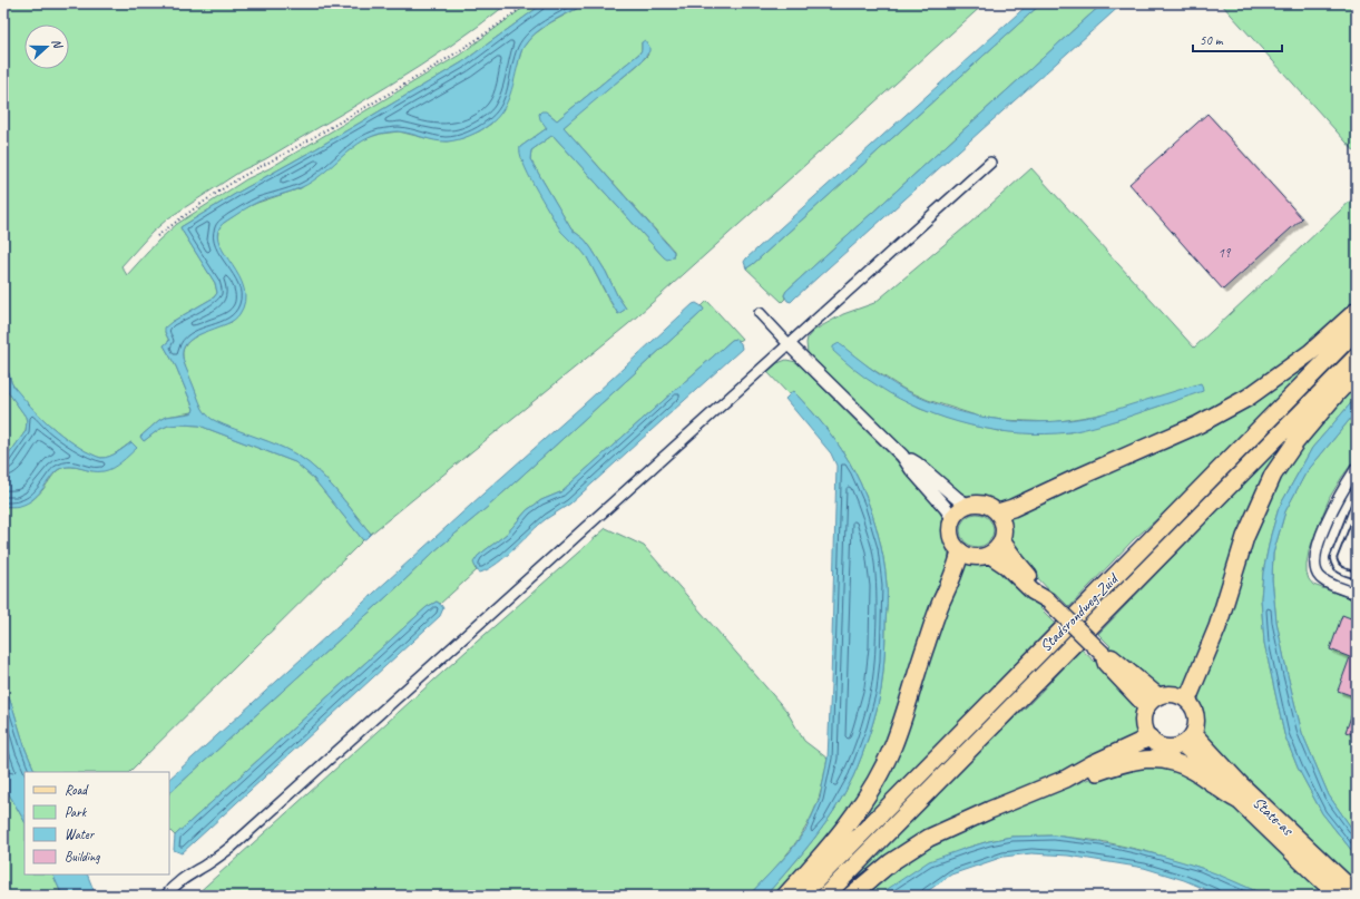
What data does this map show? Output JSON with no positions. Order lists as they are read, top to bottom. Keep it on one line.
{"streets":{"highway":["Stadsrondweg-Zuid"],"main road":["State-as"]},"house_numbers":["19"],"legend":["Road","Park","Water","Building"],"scale_bar":"50 m","north":"right"}
